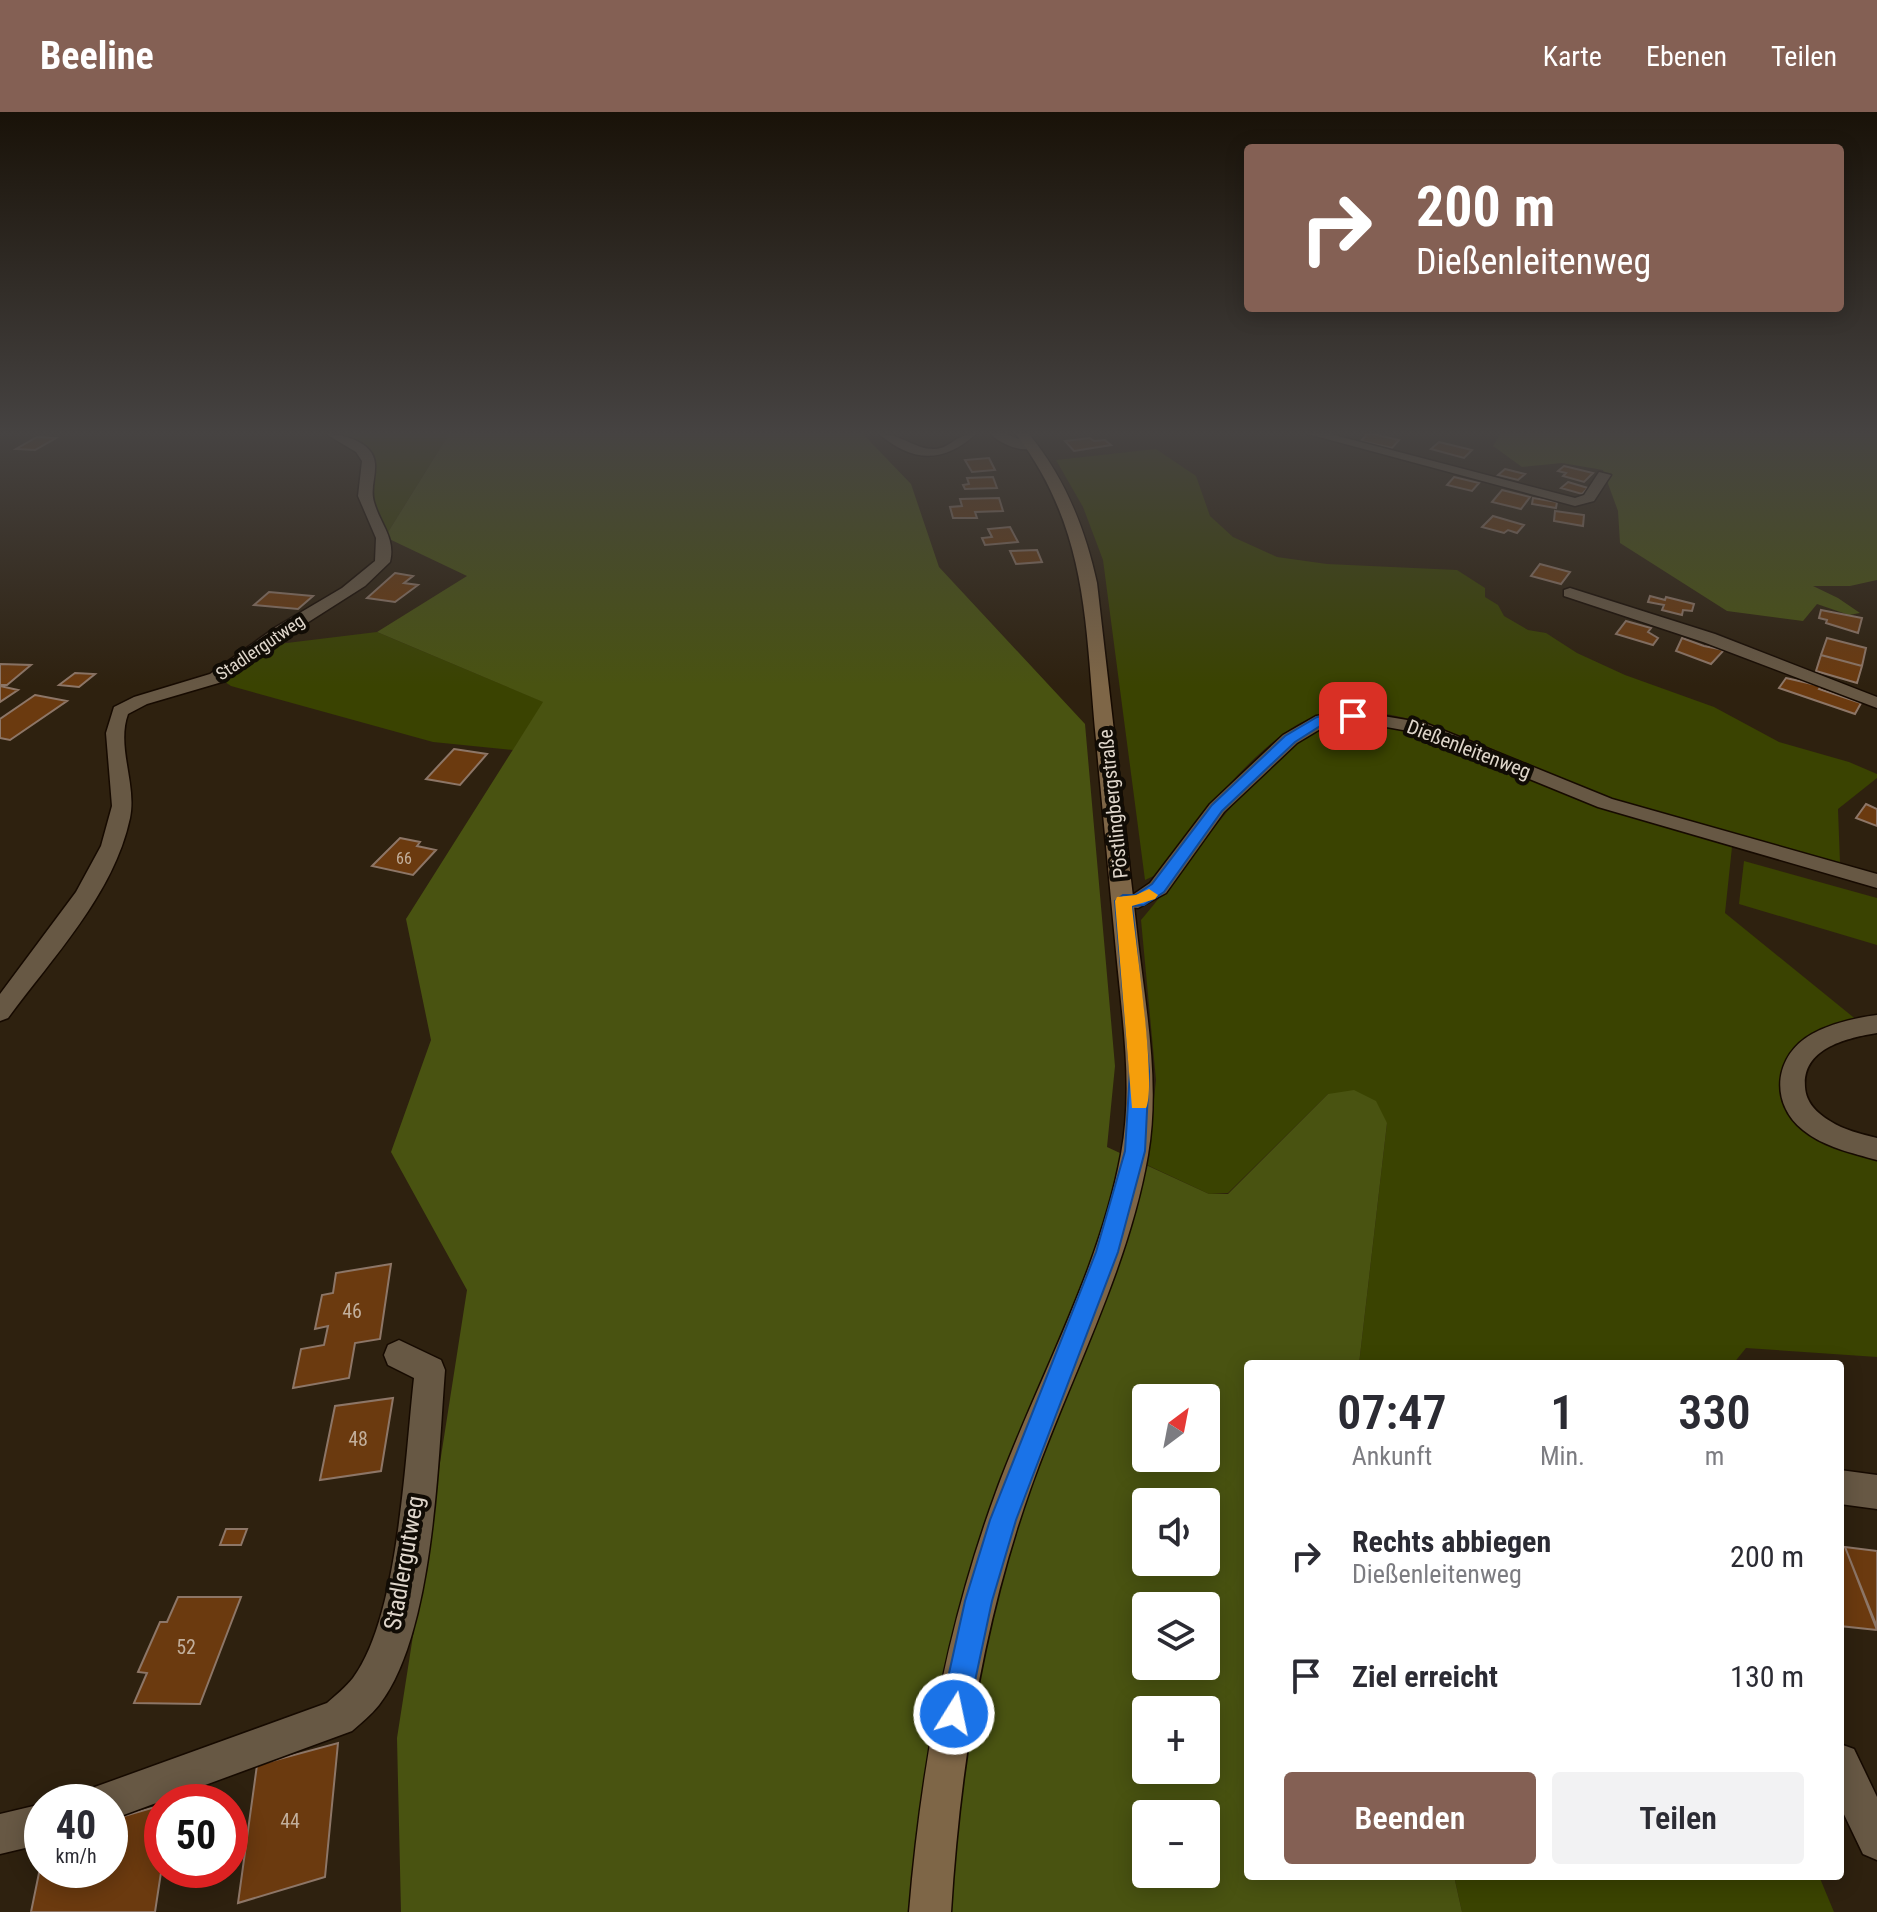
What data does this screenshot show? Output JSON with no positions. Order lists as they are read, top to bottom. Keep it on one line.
{"streets":{"main road":["Pöstlingbergstraße"],"street":["Stadlergutweg","Dießenleitenweg"]},"crossings":[["Dießenleitenweg","Pöstlingbergstraße"]],"house_numbers":["66","46","48","52","44"],"north":"top right","page":{"header":"Beeline","nav":["Karte","Ebenen","Teilen"],"turn":["200 m","Dießenleitenweg"],"eta":["07:47","Ankunft","1","Min.","330","m"],"map_buttons":["+","−"],"list":[{"name":"Rechts abbiegen","note":"Dießenleitenweg","value":"200 m"},{"name":"Ziel erreicht","value":"130 m"}],"buttons":["Beenden","Teilen"],"speed":"40 km/h","limit":"50"}}
